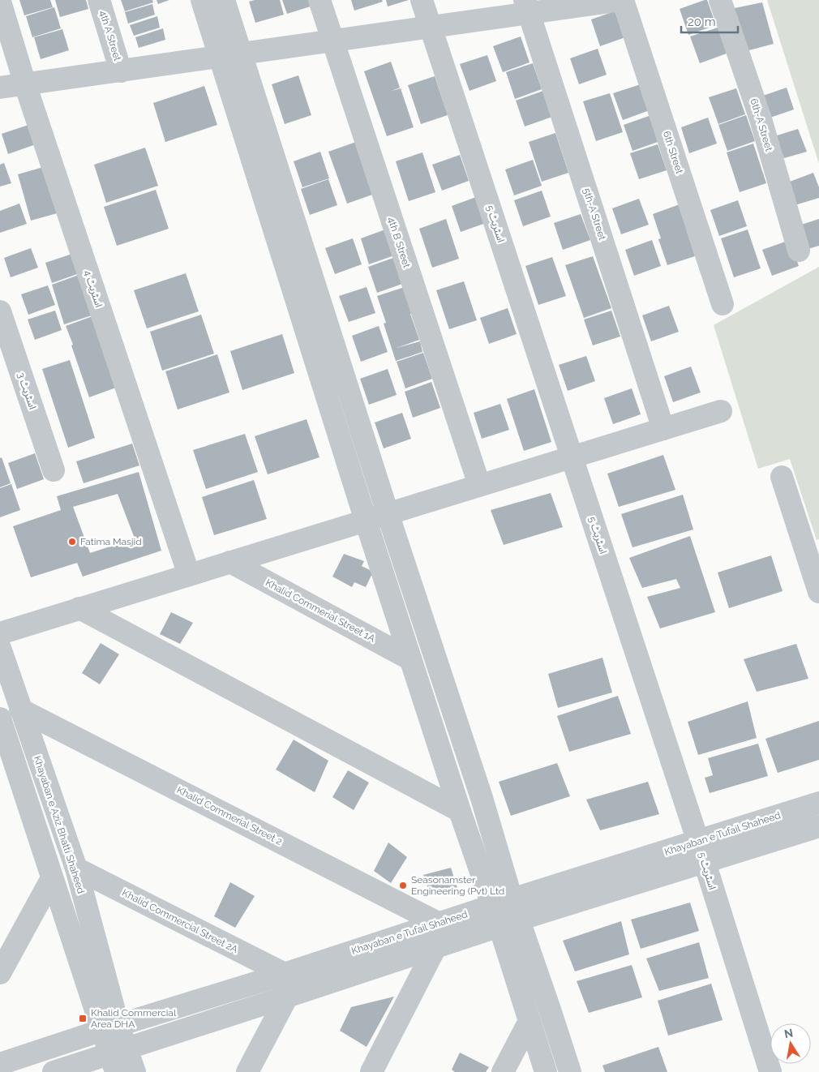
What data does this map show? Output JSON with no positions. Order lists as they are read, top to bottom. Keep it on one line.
{"streets":{"street":["4th A Street","6th-A Street","6th Street","5th-A Street","اسٹریٹ 5","4th B Street","اسٹریٹ 4","اسٹریٹ 3","Khalid Commerial Street 1A","Khalid Commerial Street 2","Khayaban e Aziz Bhatti Shaheed","Khayaban e Tufail Shaheed","Khalid Commercial Street 2A"]},"crossings":[["اسٹریٹ 5","Khayaban e Tufail Shaheed"],["Khalid Commerial Street 2","Khayaban e Aziz Bhatti Shaheed"],["Khalid Commerial Street 2","Khayaban e Tufail Shaheed"],["Khayaban e Aziz Bhatti Shaheed","Khayaban e Tufail Shaheed"],["Khayaban e Aziz Bhatti Shaheed","Khalid Commercial Street 2A"],["Khayaban e Tufail Shaheed","Khalid Commercial Street 2A"]],"places":{"other":["Fatima Masjid","Seasonamster Engineering (Pvt) Ltd"],"transit":["Khalid Commercial Area DHA"]},"scale_bar":"20 m","north":"top"}
